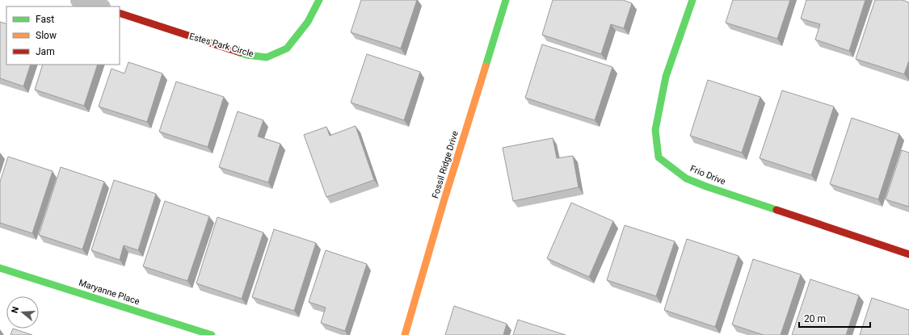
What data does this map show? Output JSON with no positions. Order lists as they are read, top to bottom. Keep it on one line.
{"streets":{"street":["Estes Park Circle","Fossil Ridge Drive","Frio Drive","Maryanne Place"]},"legend":["Fast","Slow","Jam"],"scale_bar":"20 m","north":"left"}
